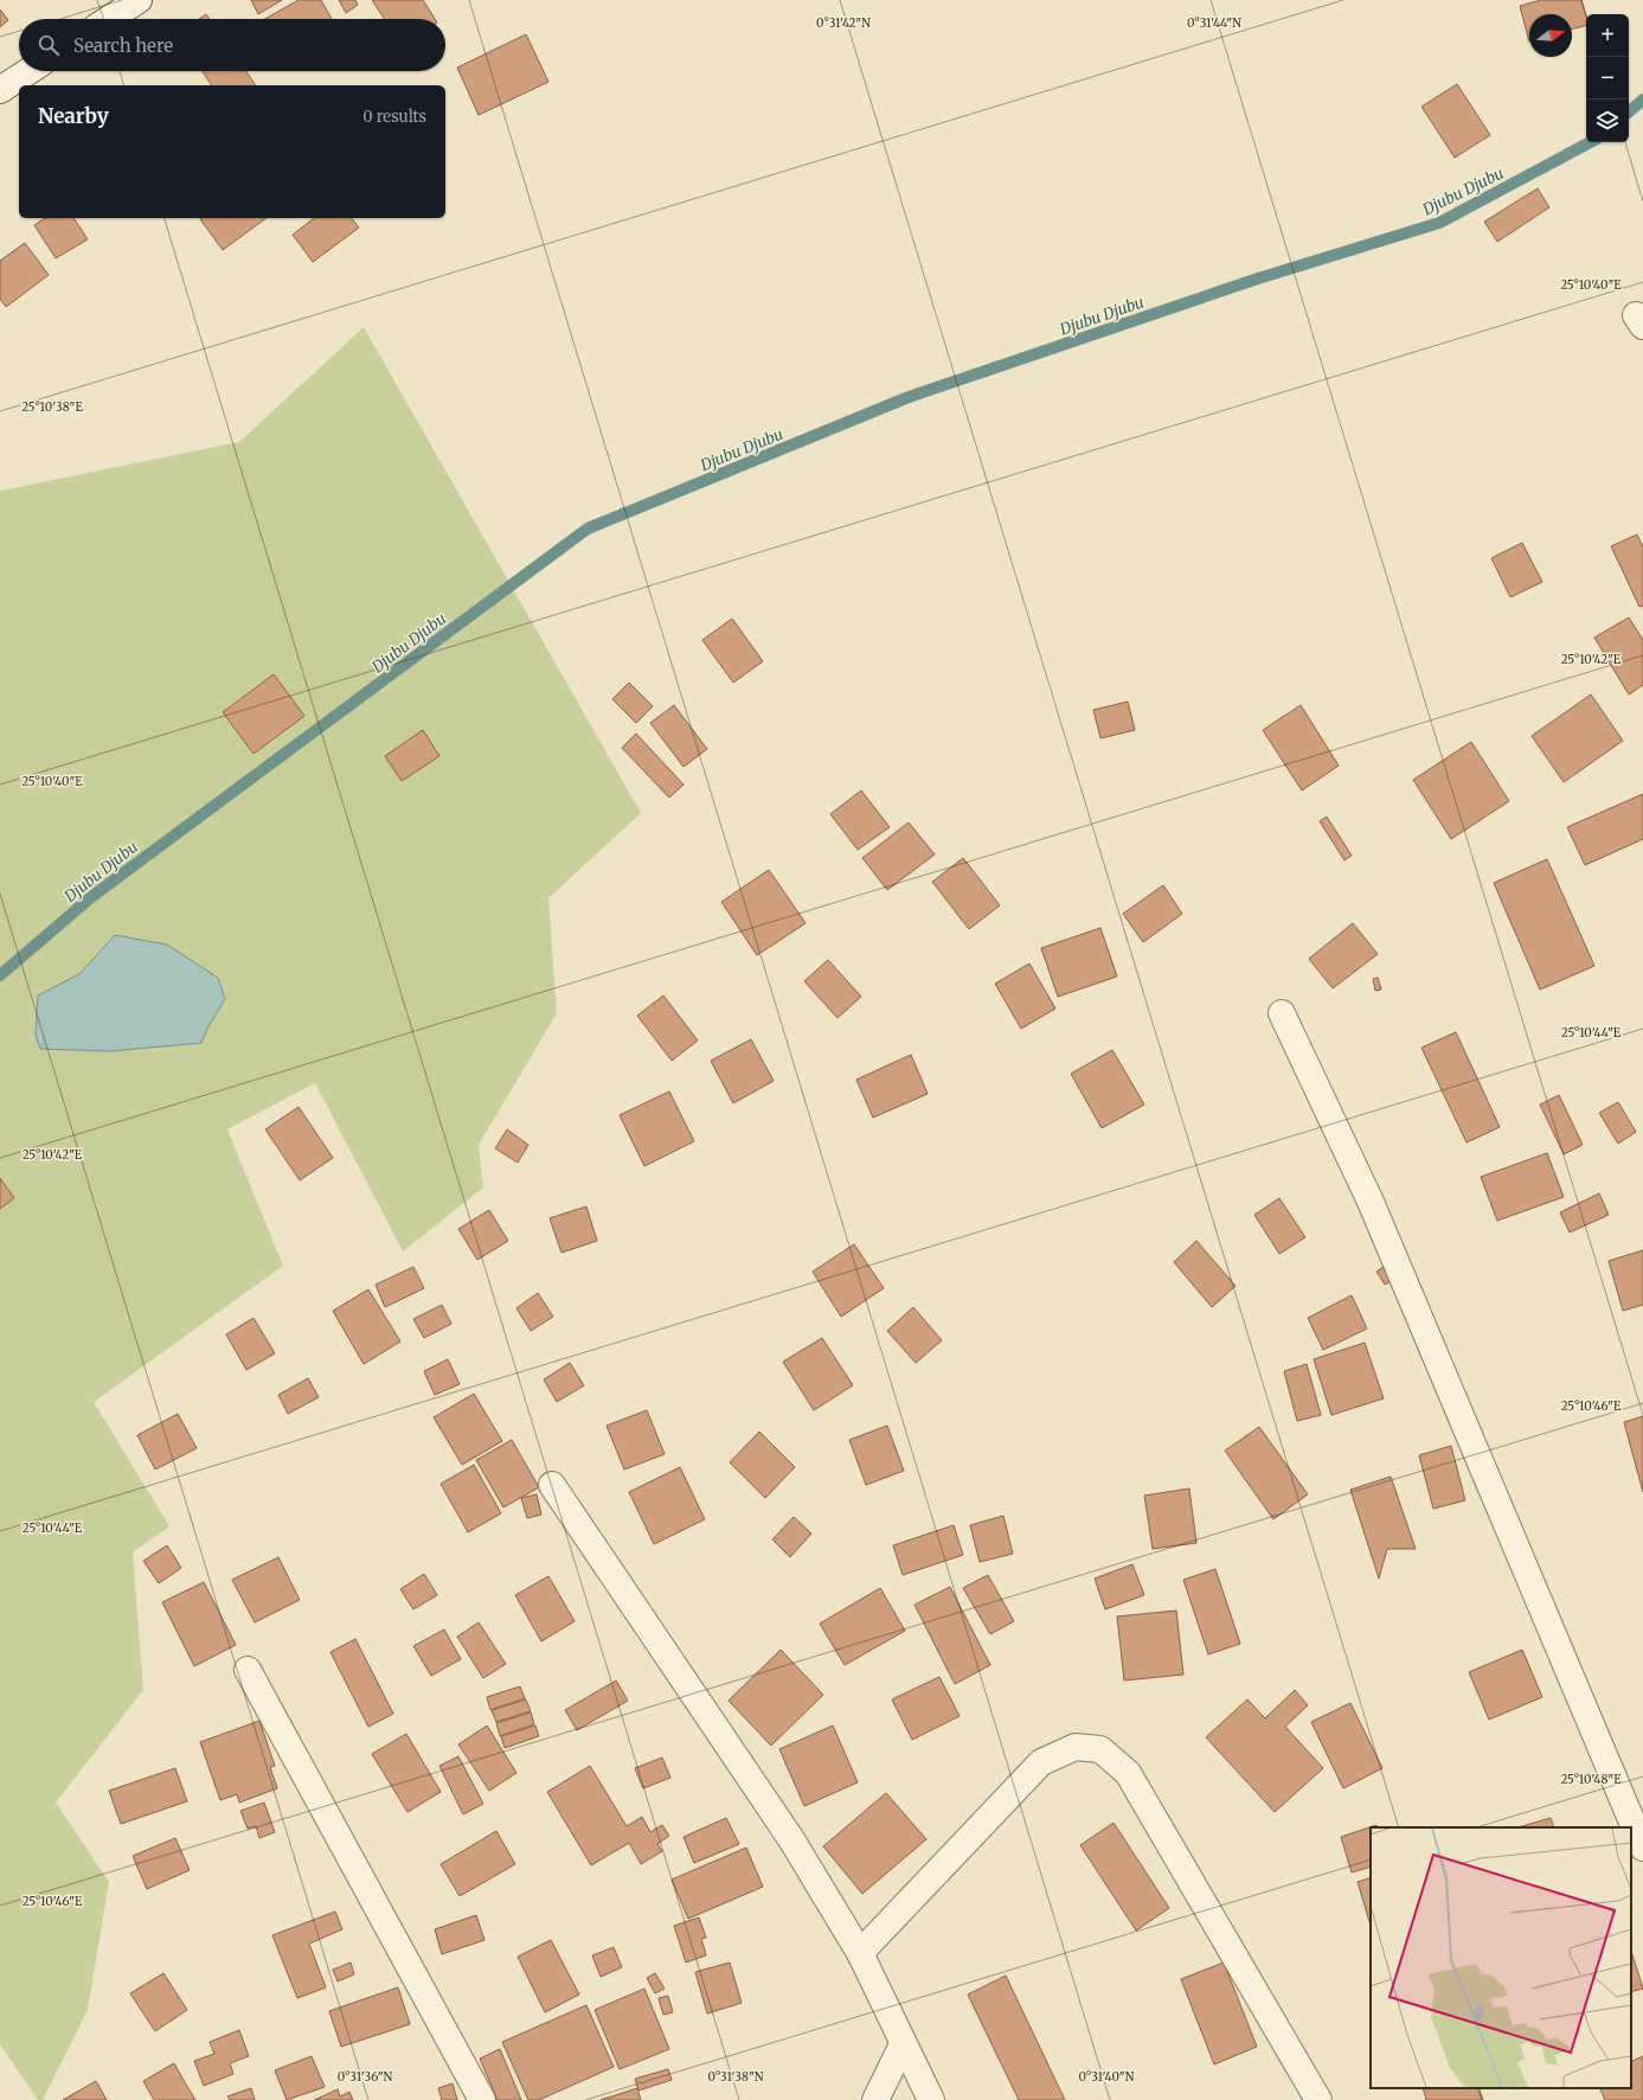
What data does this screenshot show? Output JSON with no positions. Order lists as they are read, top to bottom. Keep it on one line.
{"water":["Djubu Djubu"],"north":"right","page":{"map_buttons":["+","−"],"search":"Search here","heading":["Nearby","0 results"]},"coordinates":["0°31'42\"N","0°31'44\"N","25°10'40\"E","25°10'38\"E","25°10'42\"E","25°10'44\"E","25°10'46\"E","25°10'48\"E","0°31'36\"N","0°31'38\"N","0°31'40\"N"]}
